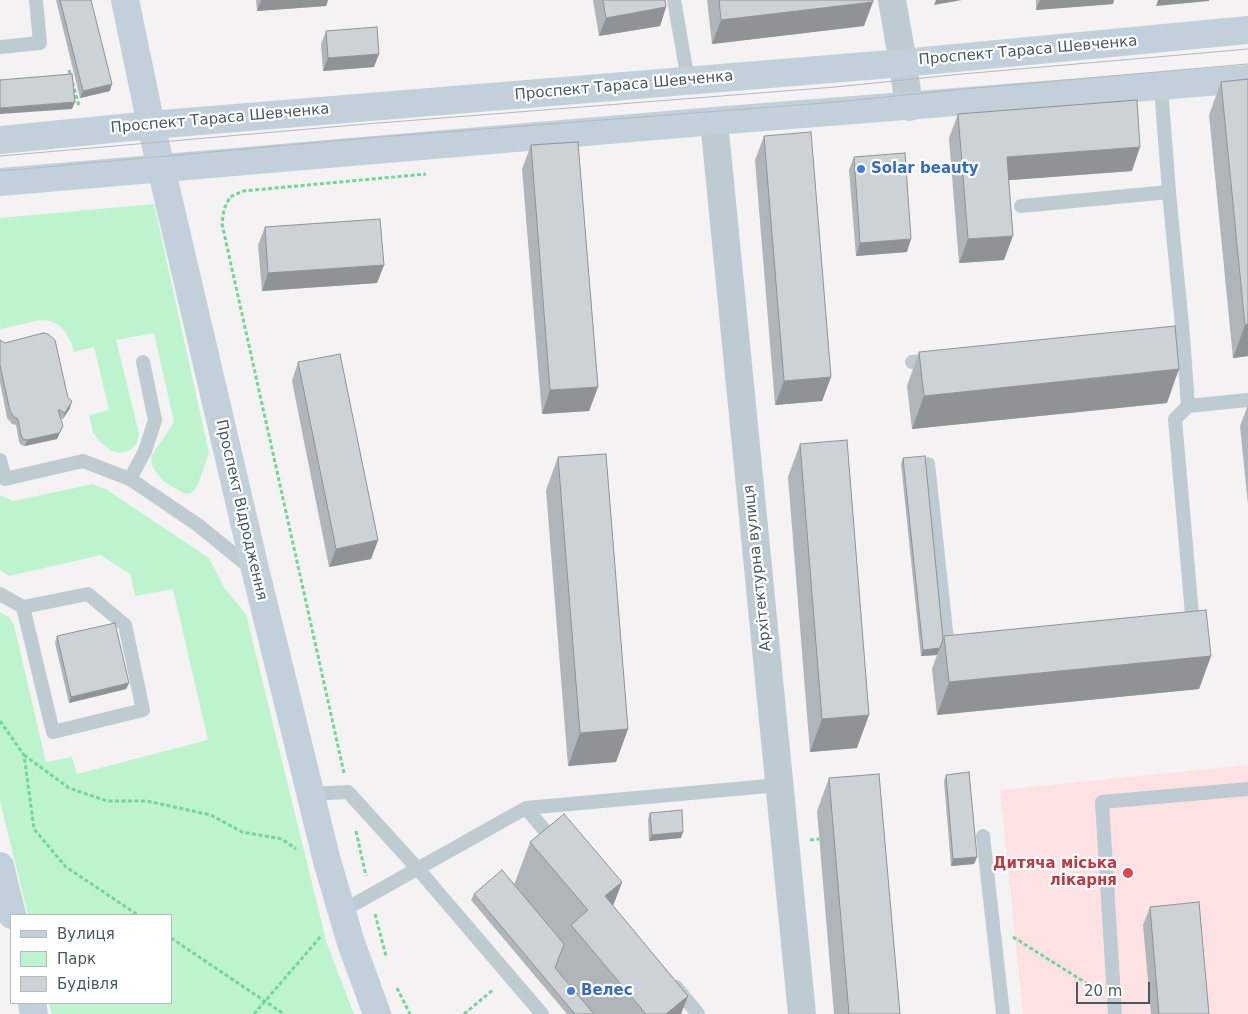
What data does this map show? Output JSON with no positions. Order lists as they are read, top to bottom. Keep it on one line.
{"streets":{"main road":["Проспект Тараса Шевченка","Проспект Відродження"],"street":["Архітектурна вулиця"]},"crossings":[["Проспект Тараса Шевченка","Проспект Відродження"]],"places":["Solar beauty","Дитяча міська лікарня","Велес"],"legend":["Вулиця","Парк","Будівля"],"scale_bar":"20 m"}
